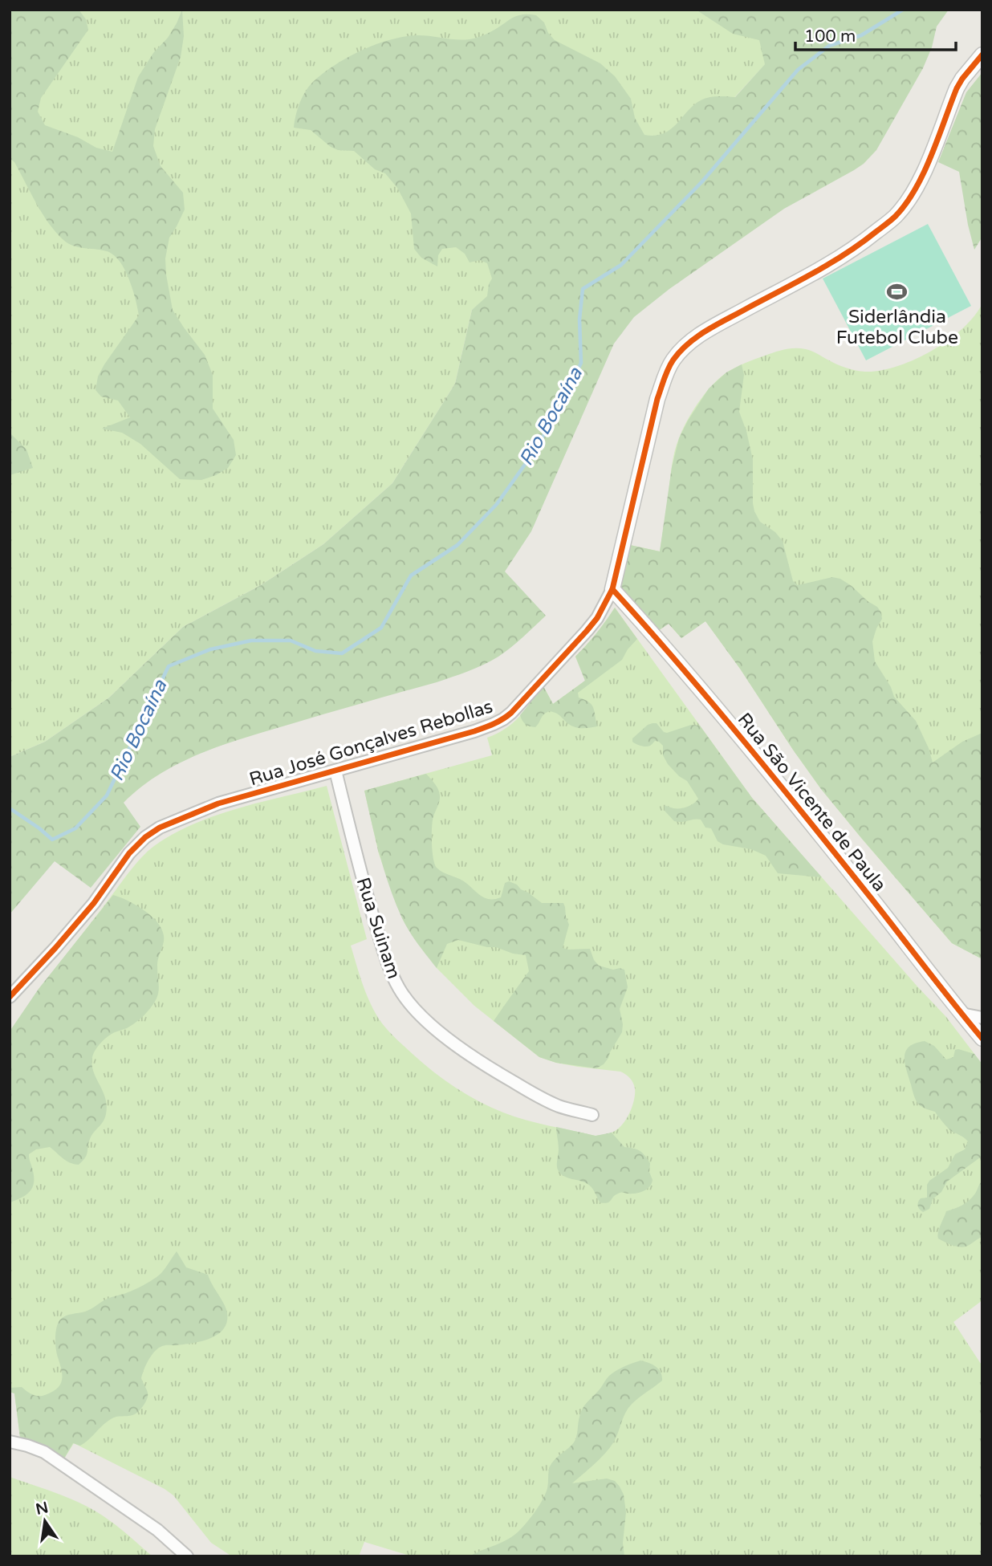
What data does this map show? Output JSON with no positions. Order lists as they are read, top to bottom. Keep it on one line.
{"streets":{"street":["Rua José Gonçalves Rebollas","Rua São Vicente de Paula","Rua Suinam"]},"crossings":[["Rua José Gonçalves Rebollas","Rua São Vicente de Paula"],["Rua José Gonçalves Rebollas","Rua Suinam"]],"water":["Rio Bocaína"],"places":{"sports":["Siderlândia Futebol Clube"]},"scale_bar":"100 m","north":"top"}
